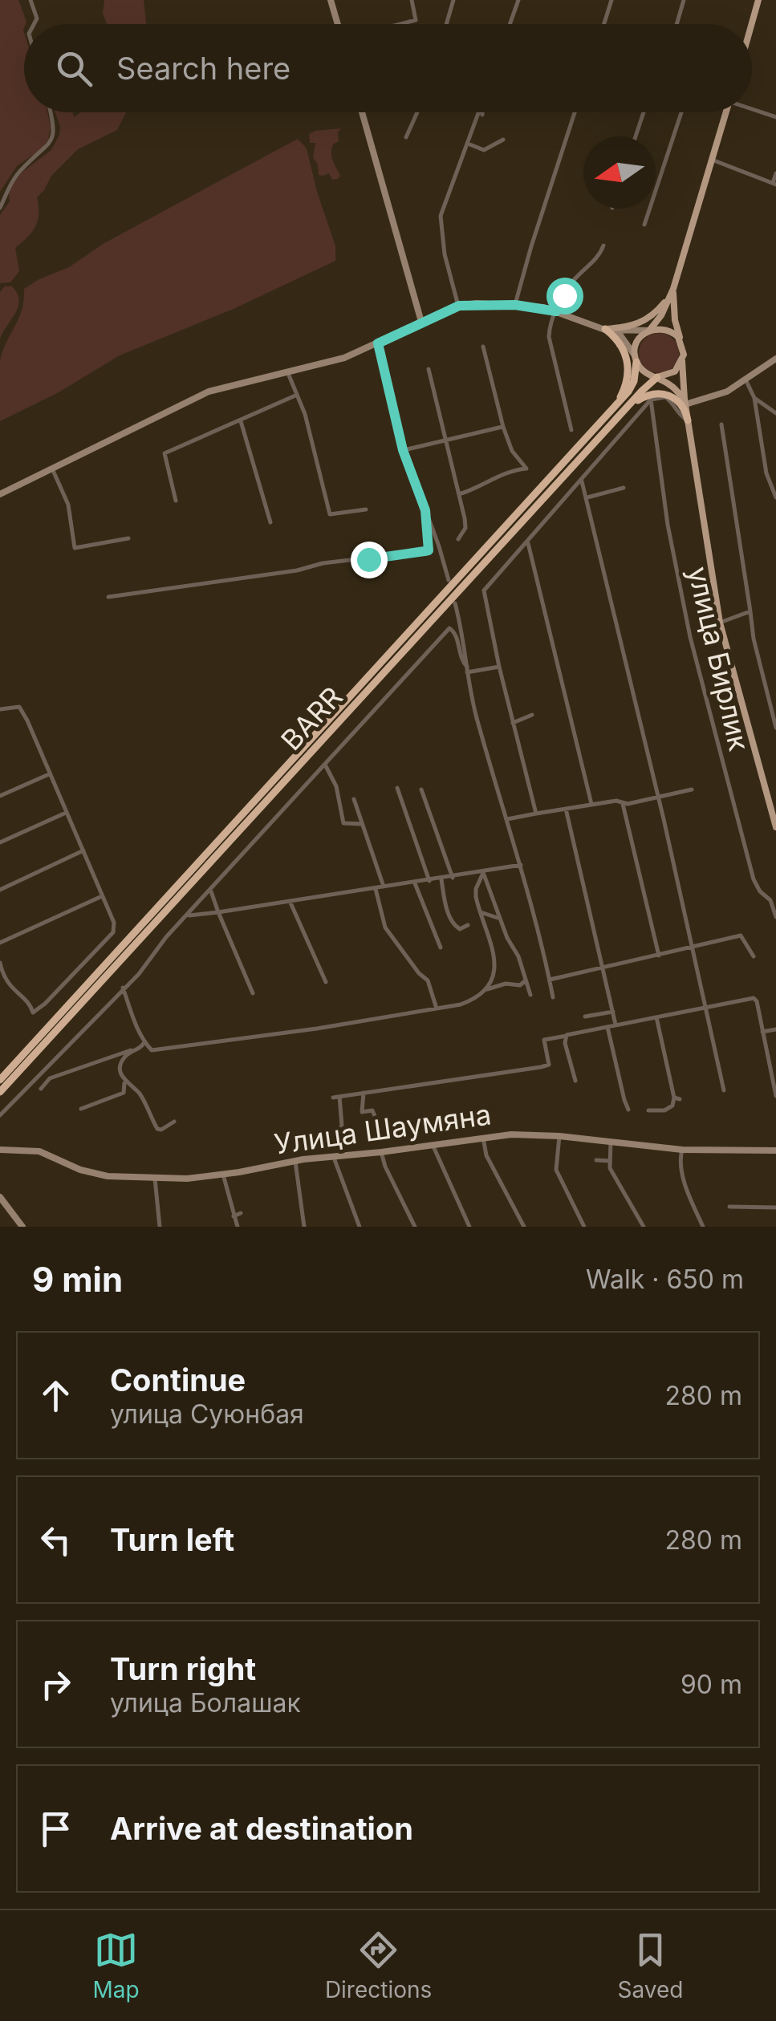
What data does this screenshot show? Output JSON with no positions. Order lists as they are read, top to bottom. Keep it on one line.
{"streets":{"highway":["BARR"],"street":["улица Бирлик","Улица Шаумяна"]},"north":"left","page":{"search":"Search here","heading":["9 min","Walk · 650 m"],"list":[["Continue","улица Суюнбая","280 m"],["Turn left","280 m"],["Turn right","улица Болашак","90 m"],"Arrive at destination"],"nav":["Map","Directions","Saved"]}}
